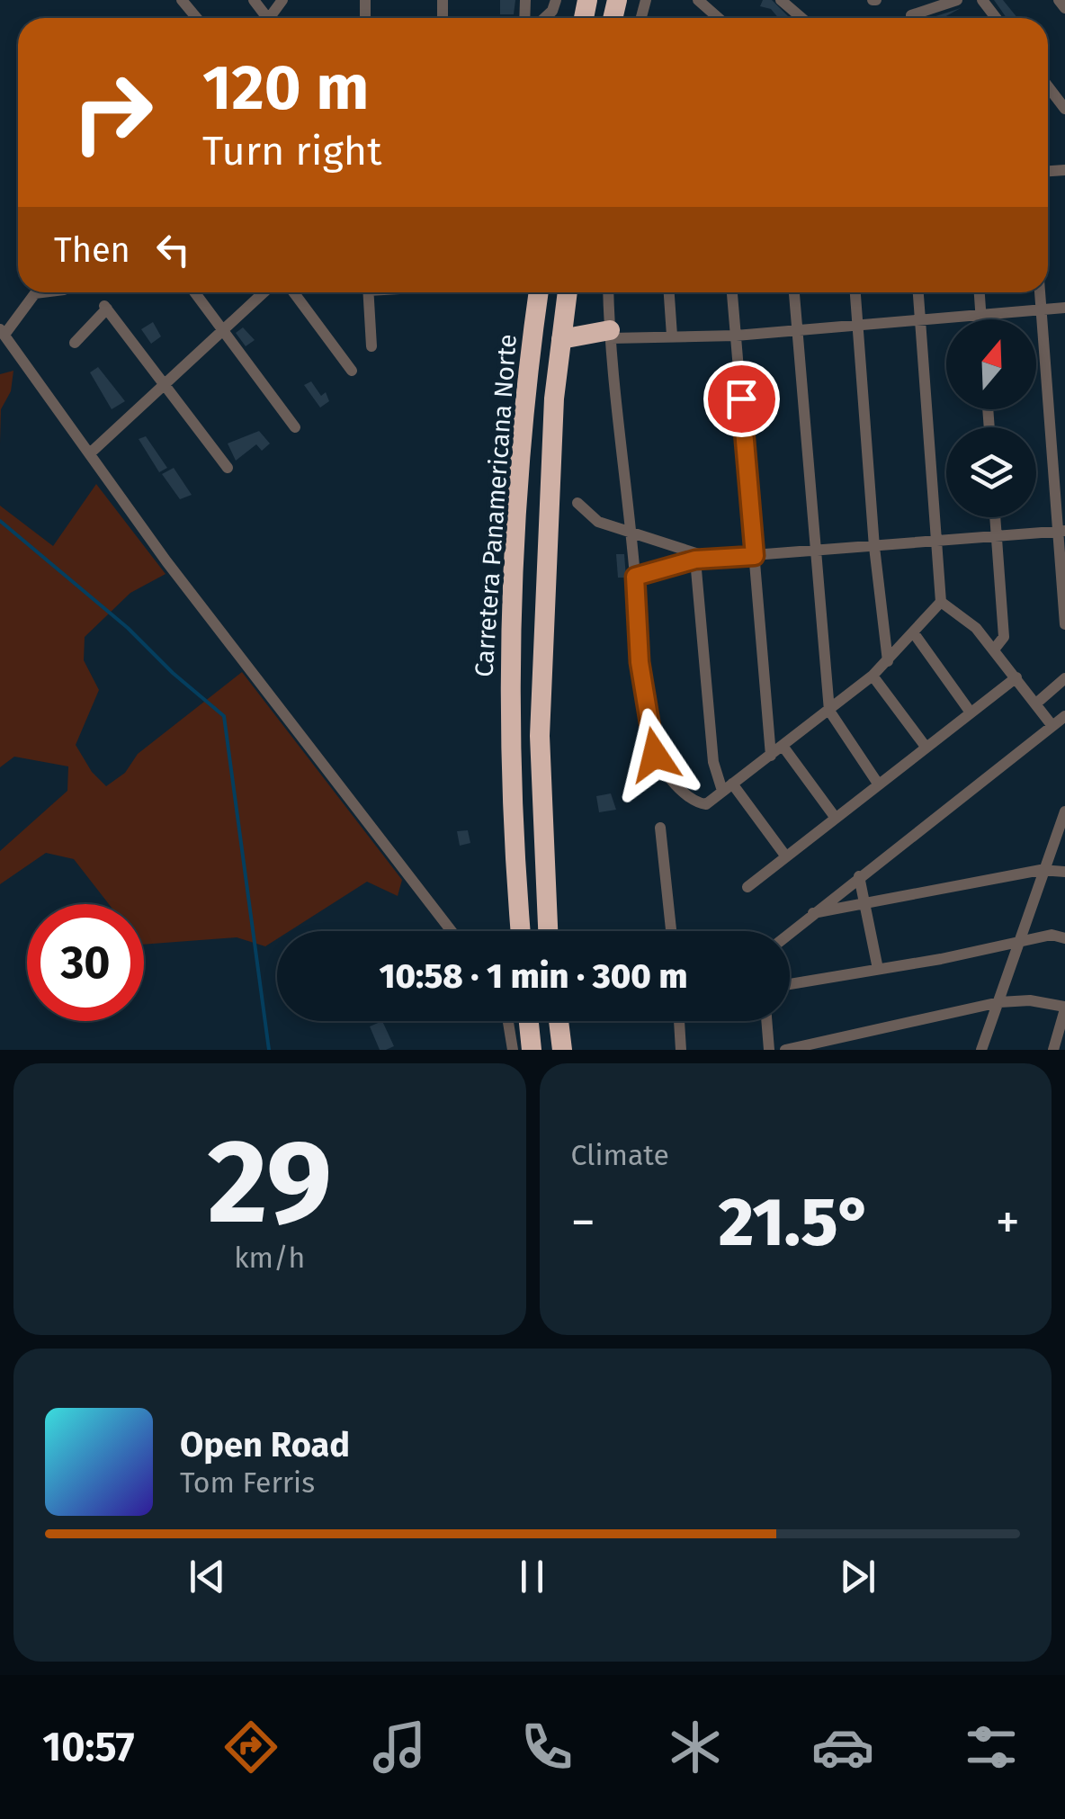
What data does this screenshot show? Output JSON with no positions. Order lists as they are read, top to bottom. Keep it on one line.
{"streets":{"highway":["Carretera Panamericana Norte"]},"north":"top","page":{"turn":["120 m","Turn right"],"then":"Then","limit":"30","trip":"10:58 · 1 min · 300 m","tile":[["29","km/h"],"Climate"],"heat":["−","21.5°","+"],"song":["Open Road","Tom Ferris"],"tabs":"10:57"}}
